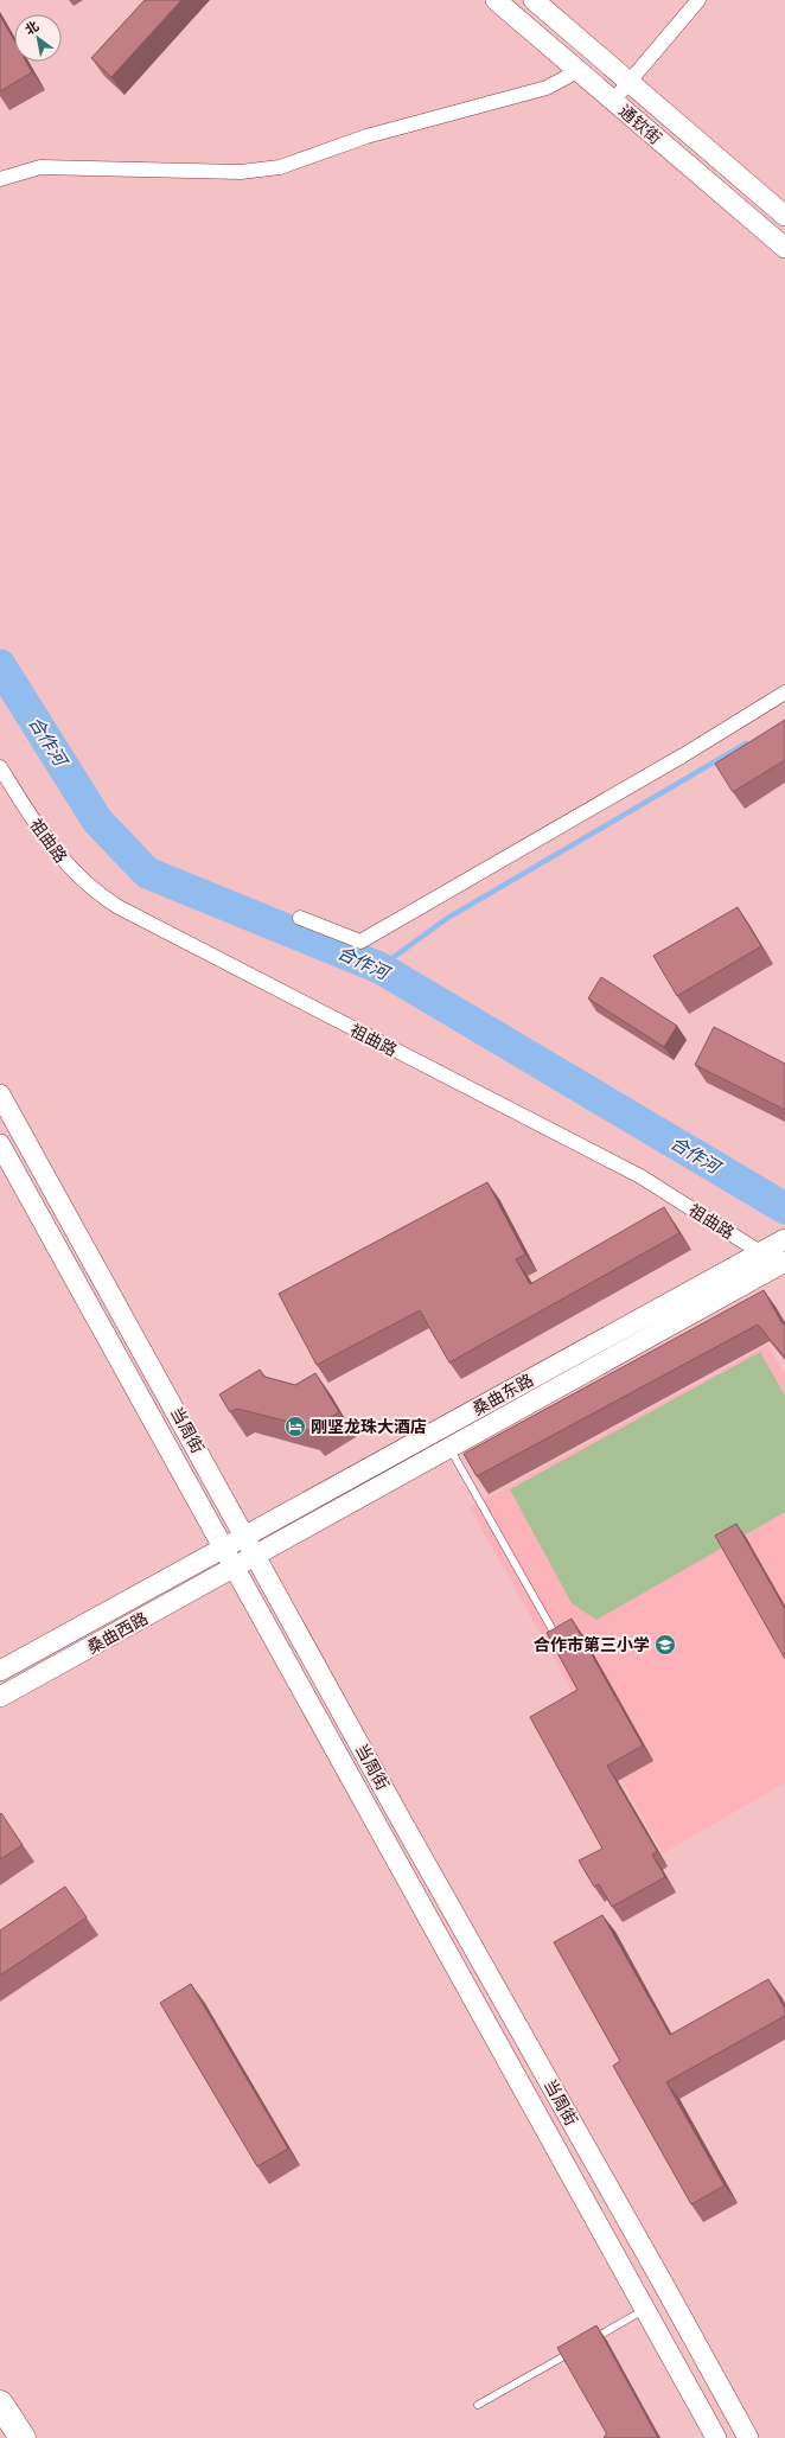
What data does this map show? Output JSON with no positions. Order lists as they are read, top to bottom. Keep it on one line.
{"streets":{"main road":["通钦街","祖曲路","桑曲东路","当周街","桑曲西路"]},"crossings":[["祖曲路","桑曲东路"],["桑曲东路","当周街"],["桑曲东路","桑曲西路"],["当周街","桑曲西路"]],"water":["合作河"],"places":{"hotel":["刚坚龙珠大酒店"],"school or university":["合作市第三小学"]},"north":"top left"}
